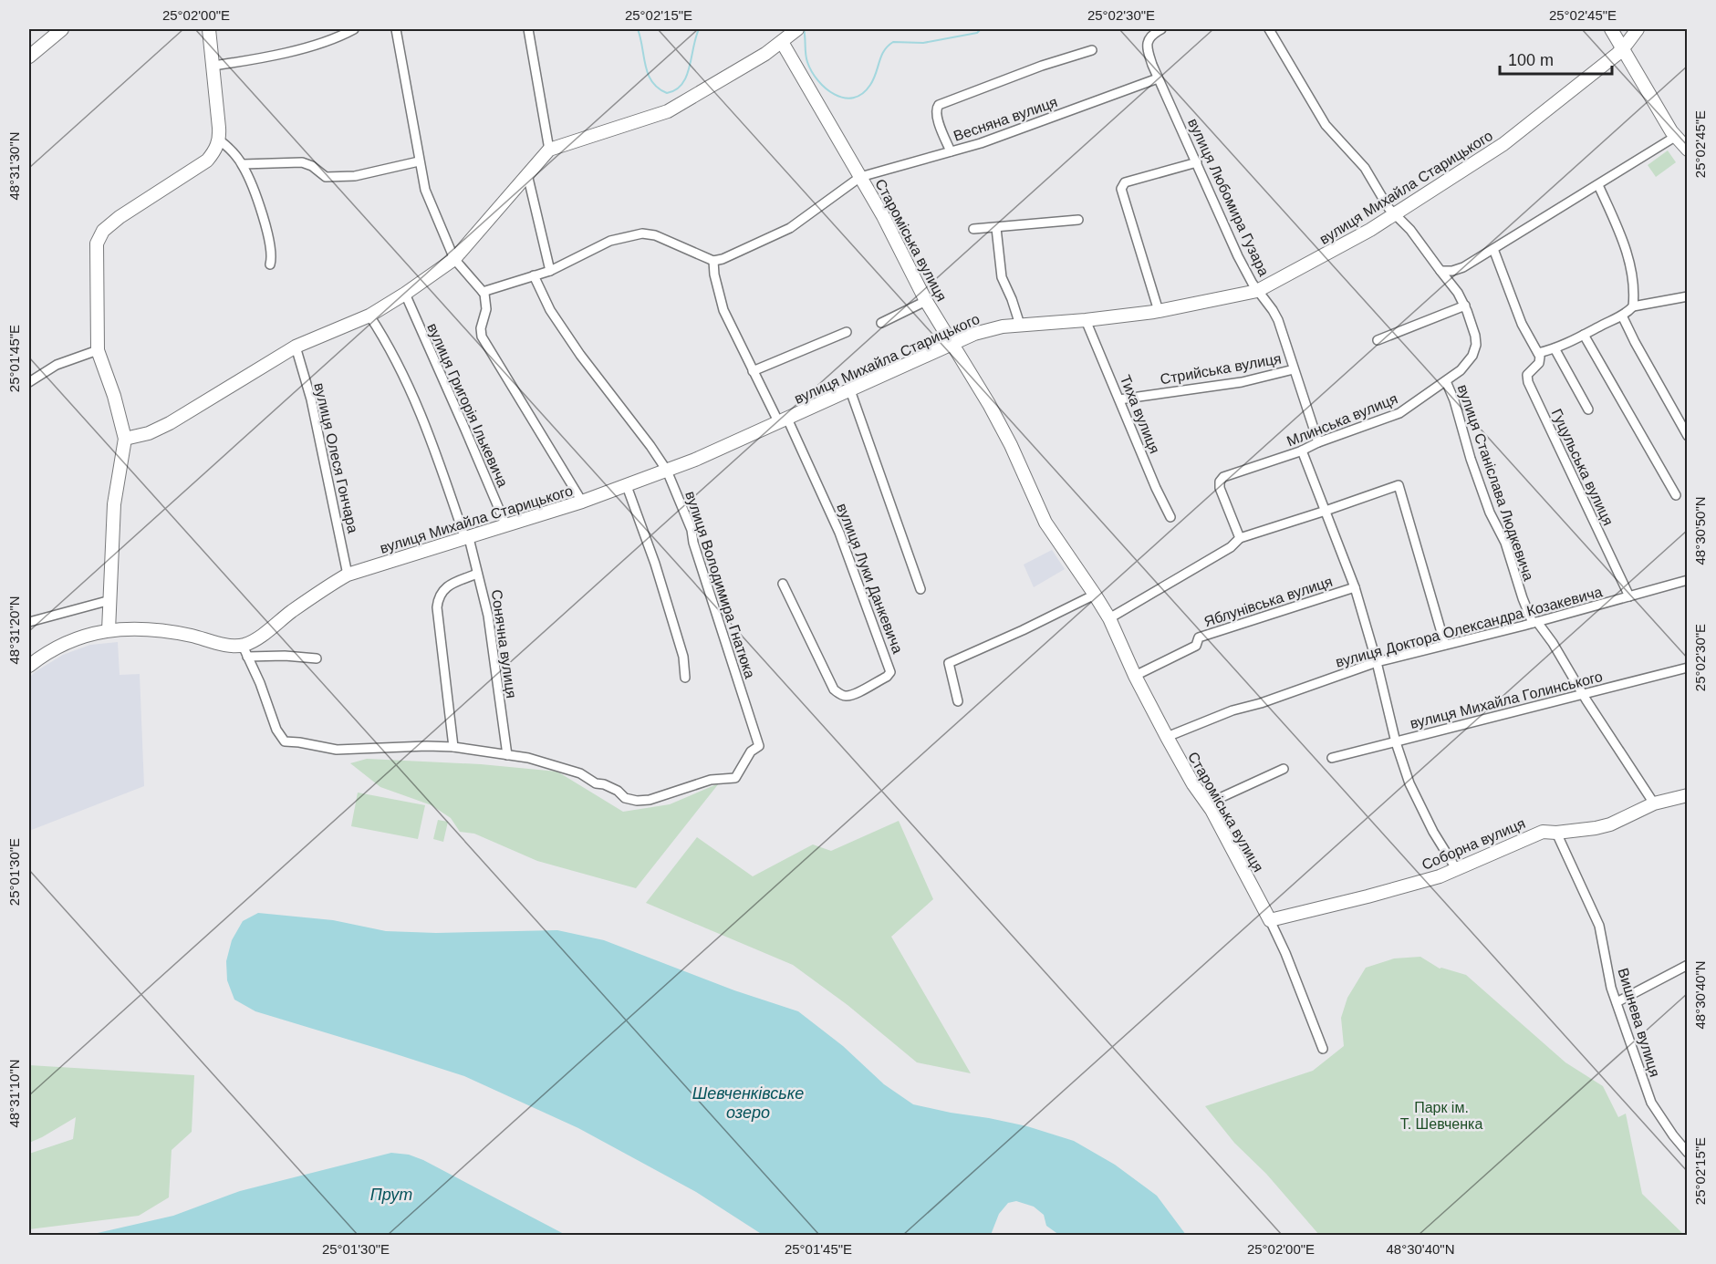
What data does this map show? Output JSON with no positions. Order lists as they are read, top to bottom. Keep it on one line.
{"streets":{"street":["Весняна вулиця","вулиця Михайла Старицького","вулиця Любомира Гузара","Староміська вулиця","Стрийська вулиця","вулиця Григорія Ількевича","Тиха вулиця","Млинська вулиця","вулиця Олеся Гончара","Гуцульська вулиця","вулиця Станіслава Людкевича","вулиця Луки Данкевича","вулиця Володимира Гнатюка","Яблунівська вулиця","вулиця Доктора Олександра Козакевича","Сонячна вулиця","вулиця Михайла Голинського","Соборна вулиця","Вишнева вулиця"]},"crossings":[["Весняна вулиця","вулиця Любомира Гузара"],["Весняна вулиця","Староміська вулиця"],["вулиця Михайла Старицького","вулиця Любомира Гузара"],["вулиця Михайла Старицького","Староміська вулиця"],["вулиця Михайла Старицького","вулиця Григорія Ількевича"],["вулиця Михайла Старицького","Тиха вулиця"],["вулиця Михайла Старицького","Млинська вулиця"],["вулиця Михайла Старицького","вулиця Олеся Гончара"],["вулиця Михайла Старицького","вулиця Луки Данкевича"],["вулиця Михайла Старицького","вулиця Володимира Гнатюка"],["вулиця Михайла Старицького","Сонячна вулиця"],["вулиця Любомира Гузара","Стрийська вулиця"],["вулиця Любомира Гузара","Млинська вулиця"],["Староміська вулиця","Яблунівська вулиця"],["Староміська вулиця","вулиця Доктора Олександра Козакевича"],["Староміська вулиця","Соборна вулиця"],["Стрийська вулиця","Тиха вулиця"],["Млинська вулиця","вулиця Станіслава Людкевича"],["Гуцульська вулиця","вулиця Доктора Олександра Козакевича"],["вулиця Станіслава Людкевича","вулиця Доктора Олександра Козакевича"],["вулиця Станіслава Людкевича","вулиця Михайла Голинського"],["вулиця Станіслава Людкевича","Соборна вулиця"],["вулиця Володимира Гнатюка","Сонячна вулиця"],["Соборна вулиця","Вишнева вулиця"]],"water":["Шевченківське озеро","Прут"],"parks":["Парк ім. Т. Шевченка"],"scale_bar":"100 m","coordinates":["25°02'00\"E","25°02'15\"E","25°02'30\"E","25°02'45\"E","48°31'30\"N","25°01'45\"E","48°30'50\"N","48°31'20\"N","25°01'30\"E","48°30'40\"N","48°31'10\"N"]}
